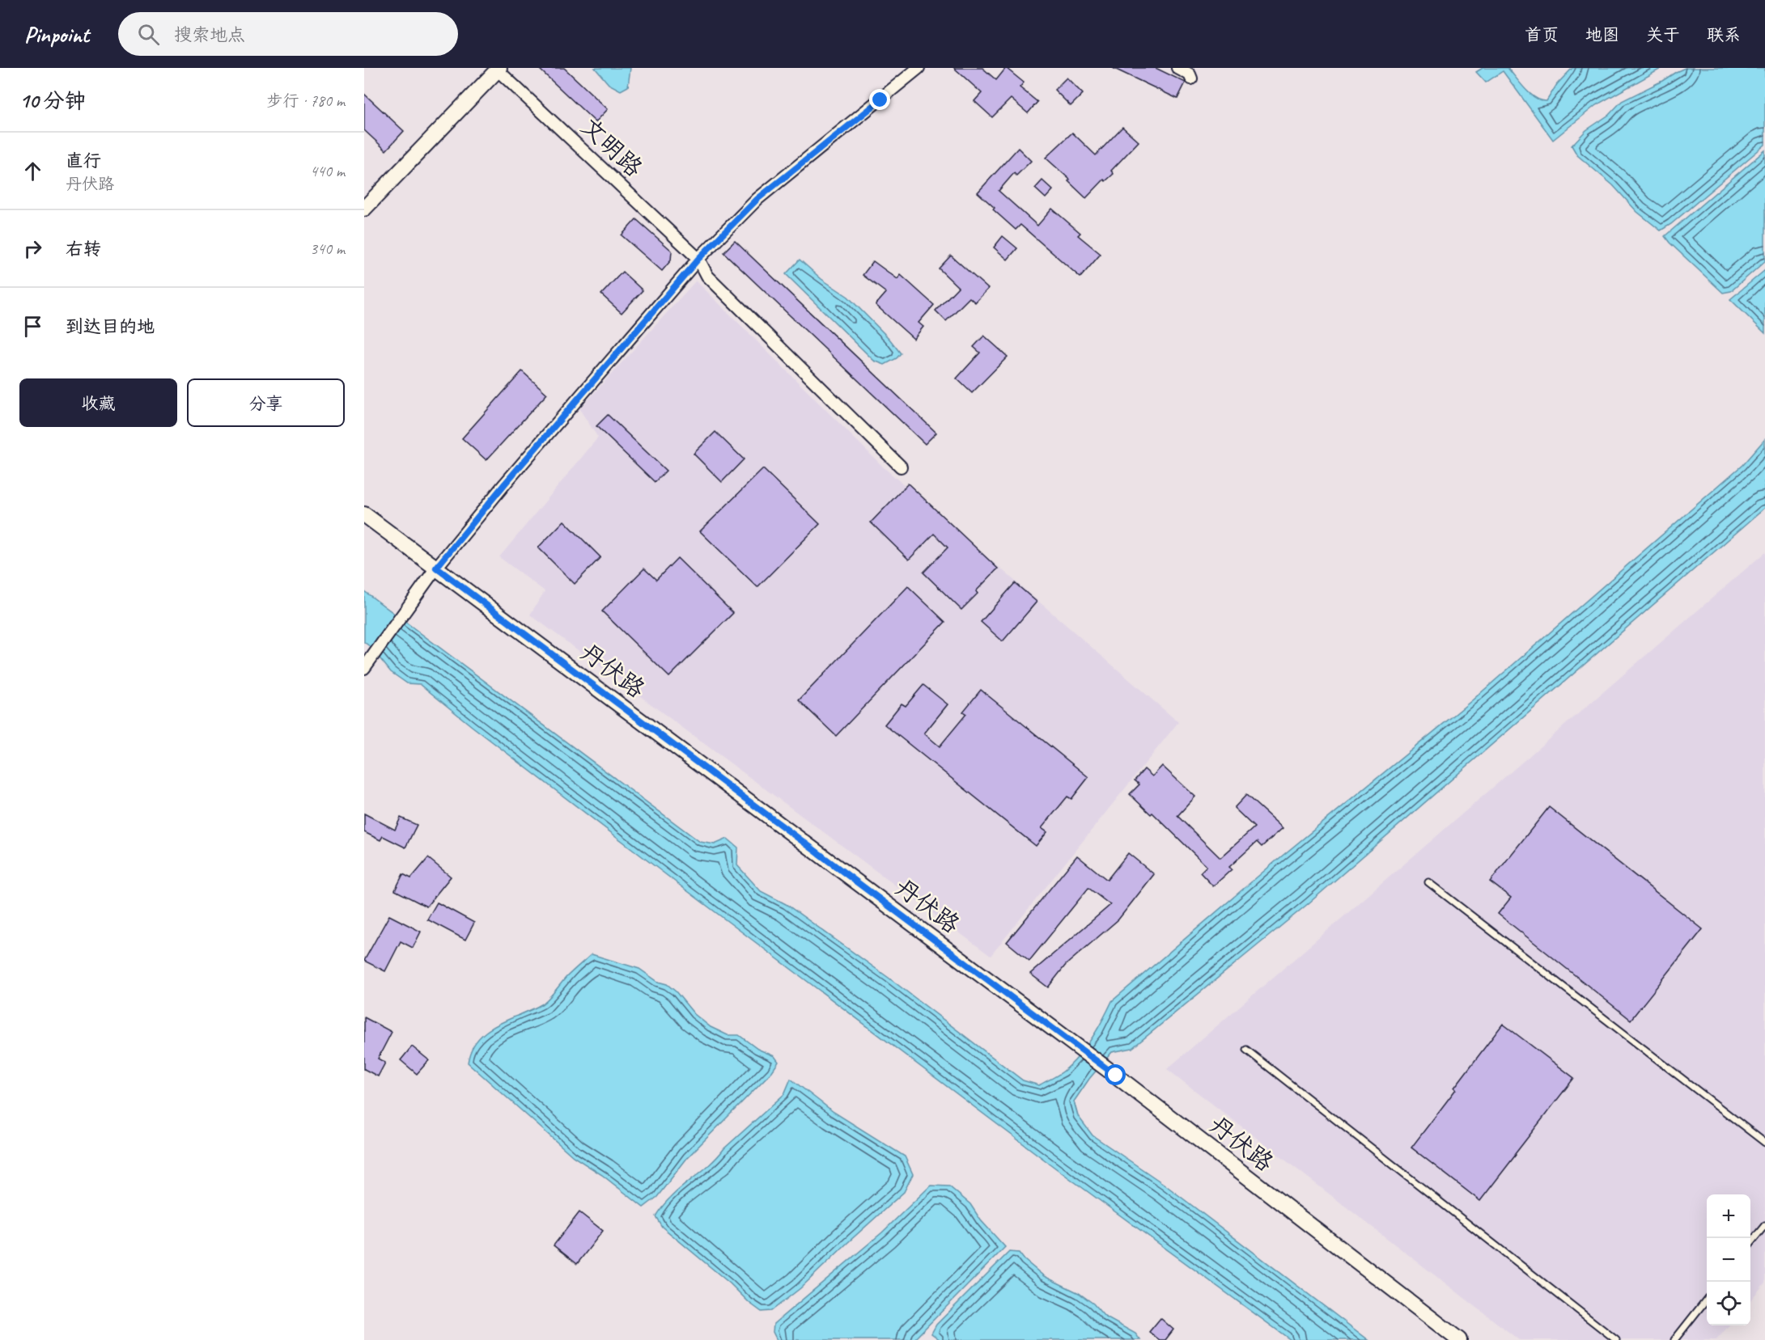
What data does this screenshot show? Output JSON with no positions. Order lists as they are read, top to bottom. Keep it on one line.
{"streets":{"main road":["丹伏路"],"street":["文明路"]},"page":{"header":"Pinpoint","search":"搜索地点","nav":["首页","地图","关于","联系"],"heading":["10 分钟","步行 · 780 m"],"list":[["直行","丹伏路","440 m"],["右转","340 m"],"到达目的地"],"buttons":["收藏","分享"],"map_buttons":["+","−"]}}
